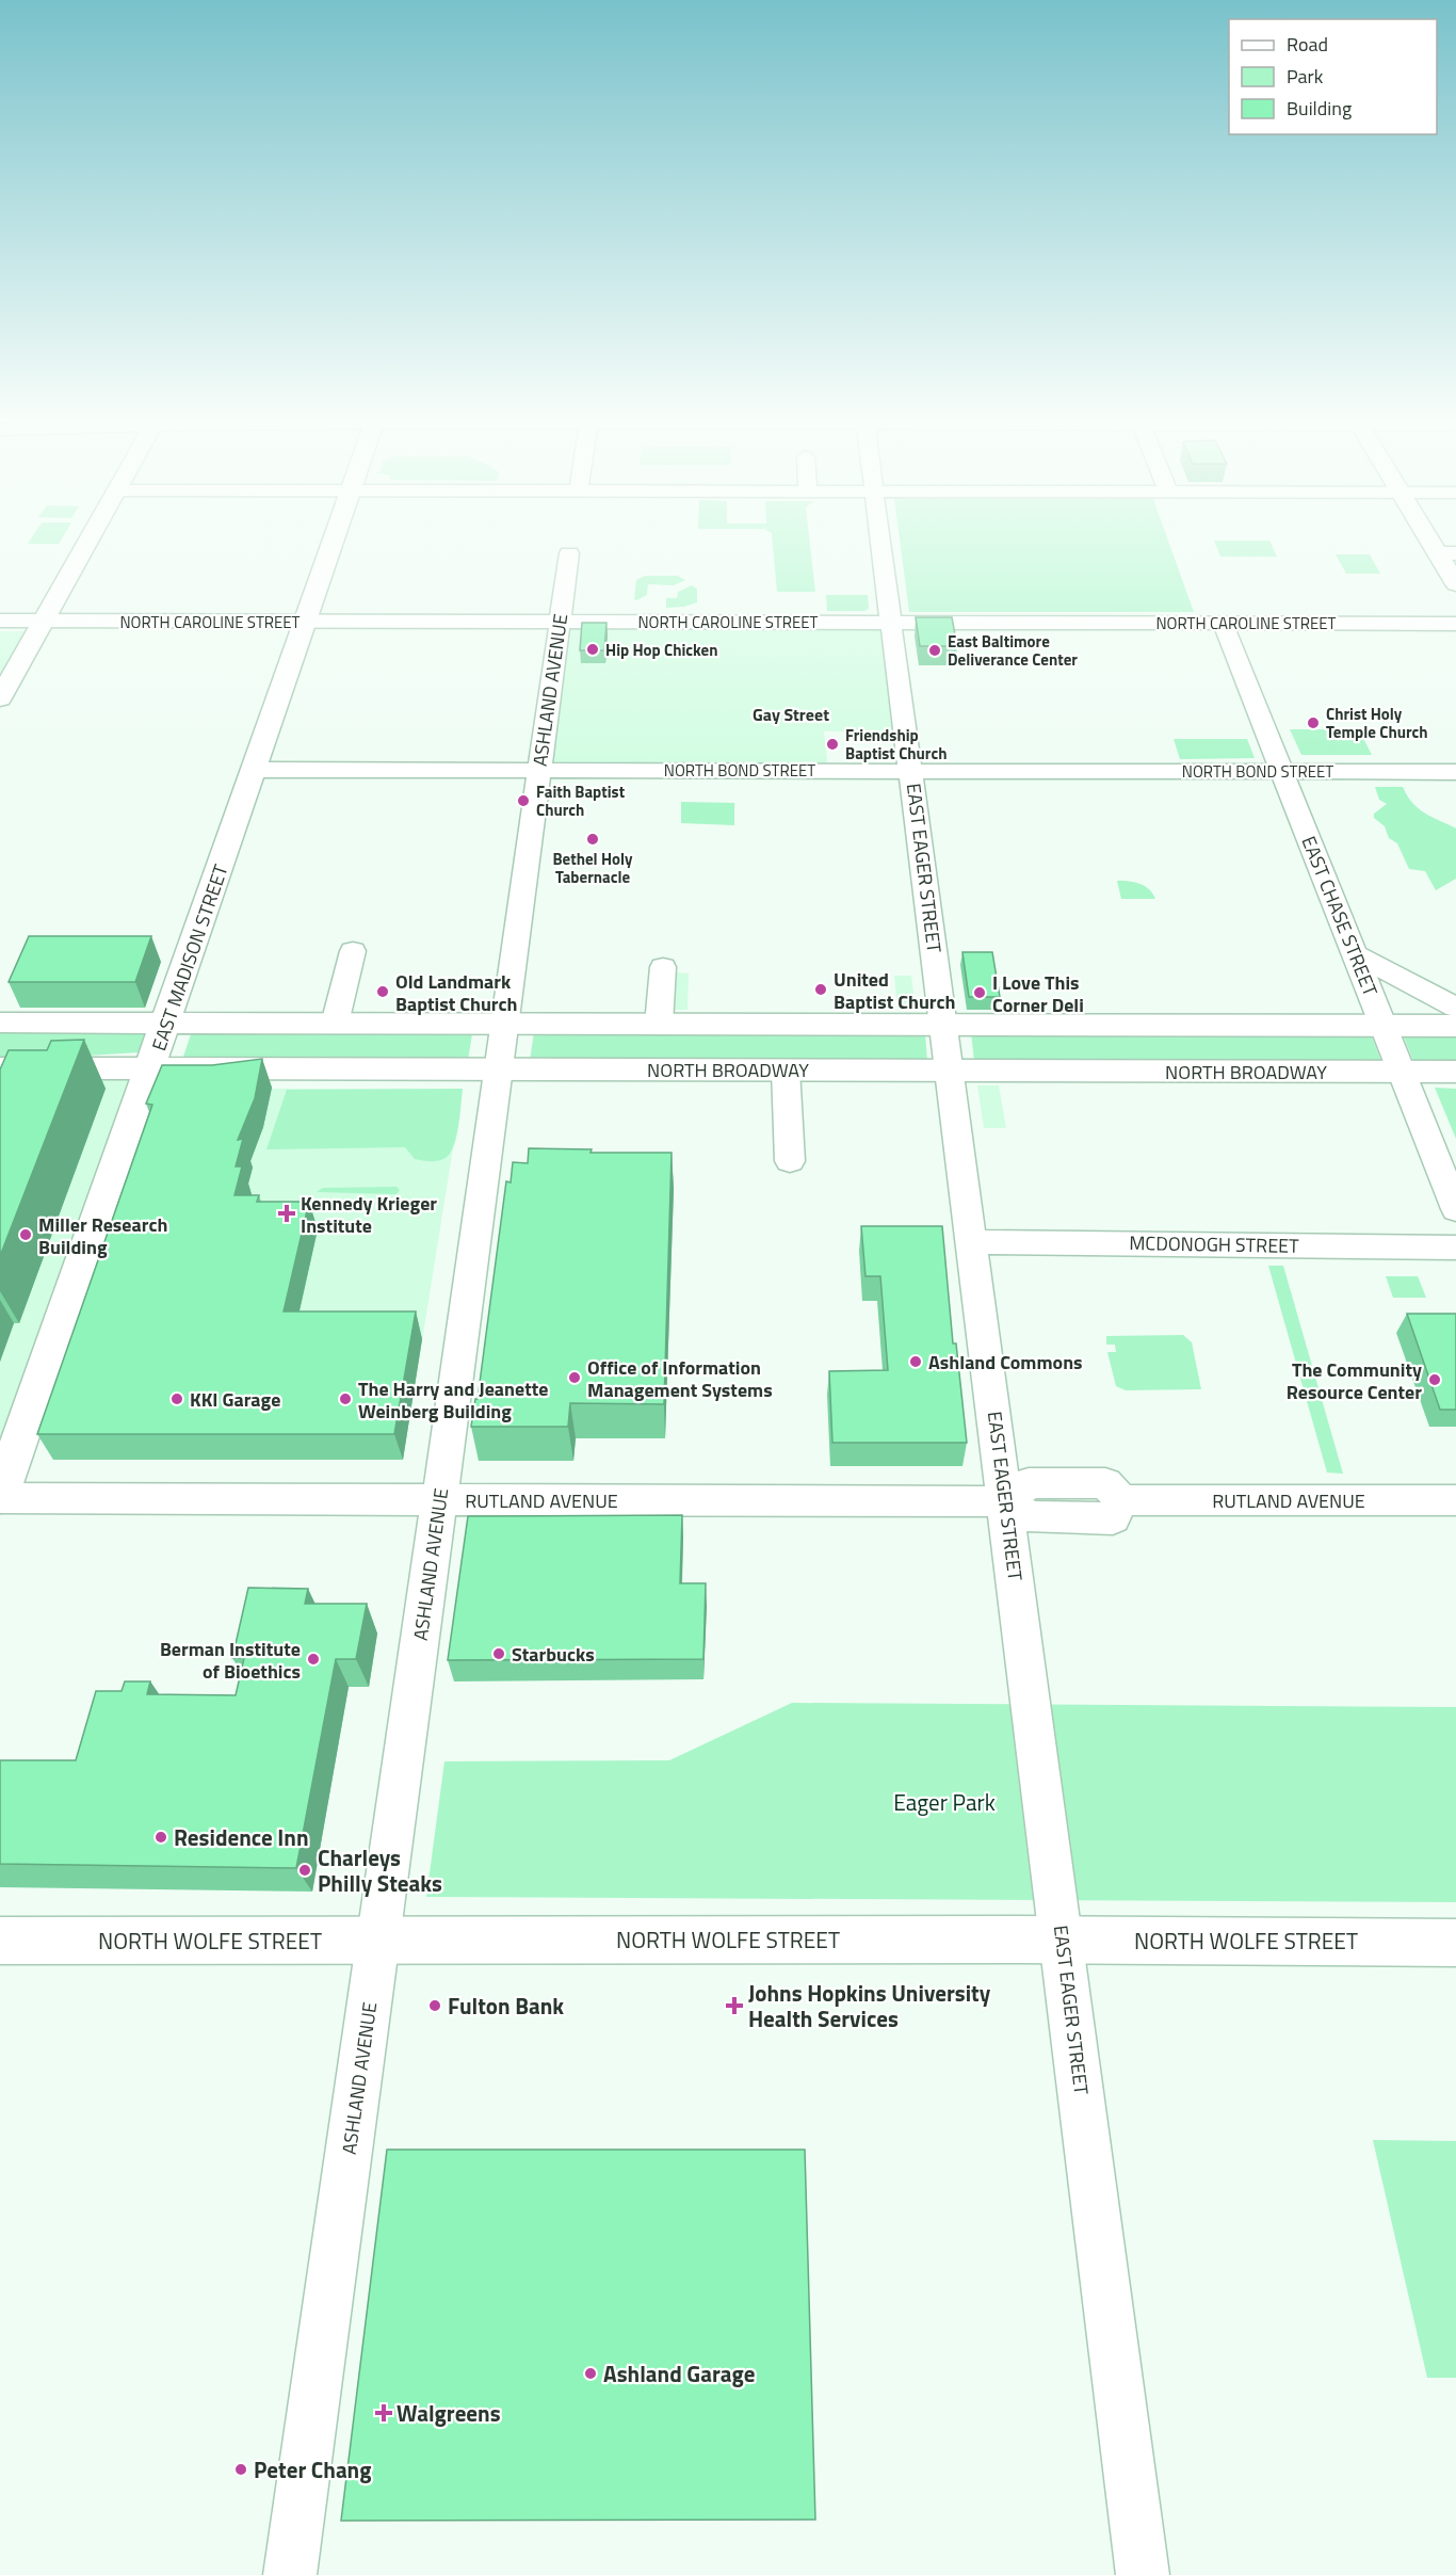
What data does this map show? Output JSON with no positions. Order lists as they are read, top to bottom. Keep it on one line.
{"streets":{"main road":["EAST MADISON STREET","NORTH BROADWAY","NORTH WOLFE STREET"],"street":["NORTH CAROLINE STREET","ASHLAND AVENUE","NORTH BOND STREET","EAST EAGER STREET","EAST CHASE STREET","MCDONOGH STREET","RUTLAND AVENUE"]},"crossings":[["NORTH CAROLINE STREET","ASHLAND AVENUE"],["NORTH CAROLINE STREET","EAST EAGER STREET"],["NORTH CAROLINE STREET","EAST CHASE STREET"],["NORTH CAROLINE STREET","EAST MADISON STREET"],["ASHLAND AVENUE","NORTH BOND STREET"],["ASHLAND AVENUE","NORTH BROADWAY"],["ASHLAND AVENUE","RUTLAND AVENUE"],["ASHLAND AVENUE","NORTH WOLFE STREET"],["NORTH BOND STREET","EAST EAGER STREET"],["NORTH BOND STREET","EAST CHASE STREET"],["NORTH BOND STREET","EAST MADISON STREET"],["EAST EAGER STREET","NORTH BROADWAY"],["EAST EAGER STREET","MCDONOGH STREET"],["EAST EAGER STREET","RUTLAND AVENUE"],["EAST EAGER STREET","NORTH WOLFE STREET"],["EAST CHASE STREET","NORTH BROADWAY"],["EAST MADISON STREET","NORTH BROADWAY"],["EAST MADISON STREET","RUTLAND AVENUE"]],"districts":["Gay Street"],"parks":["Eager Park"],"places":{"other":["Hip Hop Chicken","East Baltimore Deliverance Center","Christ Holy Temple Church","Friendship Baptist Church","Faith Baptist Church","Bethel Holy Tabernacle","United Baptist Church","Old Landmark Baptist Church","I Love This Corner Deli","Miller Research Building","Ashland Commons","Office of Information Management Systems","The Community Resource Center","KKI Garage","The Harry and Jeanette Weinberg Building","Starbucks","Berman Institute of Bioethics","Residence Inn","Charleys Philly Steaks","Fulton Bank","Ashland Garage","Peter Chang"],"health":["Kennedy Krieger Institute","Johns Hopkins University Health Services","Walgreens"]},"legend":["Road","Park","Building"]}
